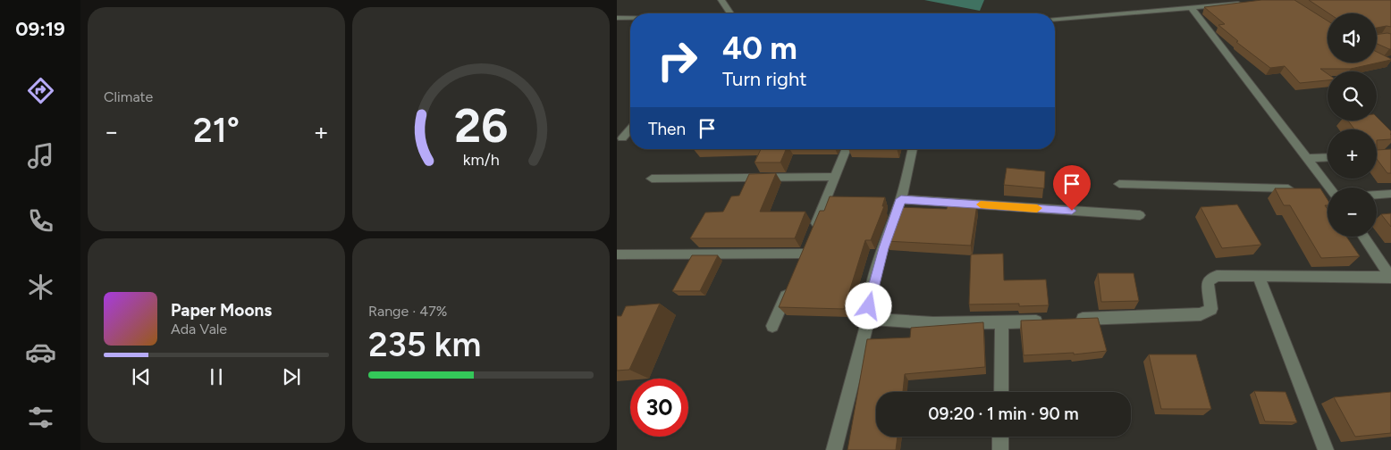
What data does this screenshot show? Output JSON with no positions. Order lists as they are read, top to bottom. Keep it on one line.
{"page":{"tabs":"09:19","tile":["Climate",["Range · 47%","235 km"]],"map_buttons":["+","−"],"turn":["40 m","Turn right"],"then":"Then","heat":["−","21°","+"],"song":["Paper Moons","Ada Vale"],"limit":"30","trip":"09:20 · 1 min · 90 m","gauge":["26","km/h"]}}
